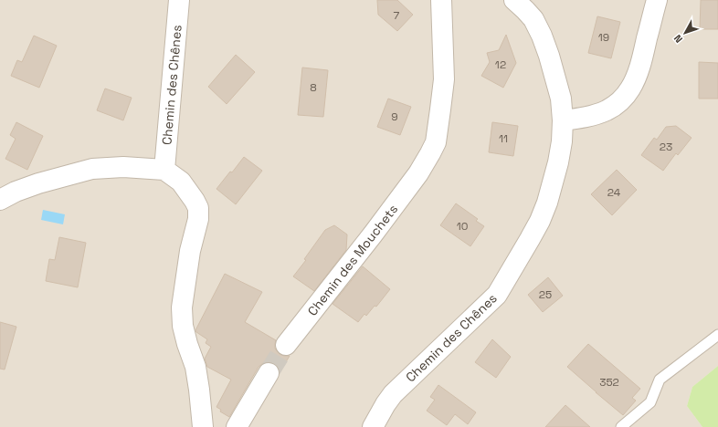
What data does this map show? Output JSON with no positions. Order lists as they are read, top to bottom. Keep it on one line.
{"streets":{"street":["Chemin des Chênes","Chemin des Mouchets"]},"house_numbers":["7","19","12","8","9","11","23","24","10","25","352"],"north":"bottom left"}
